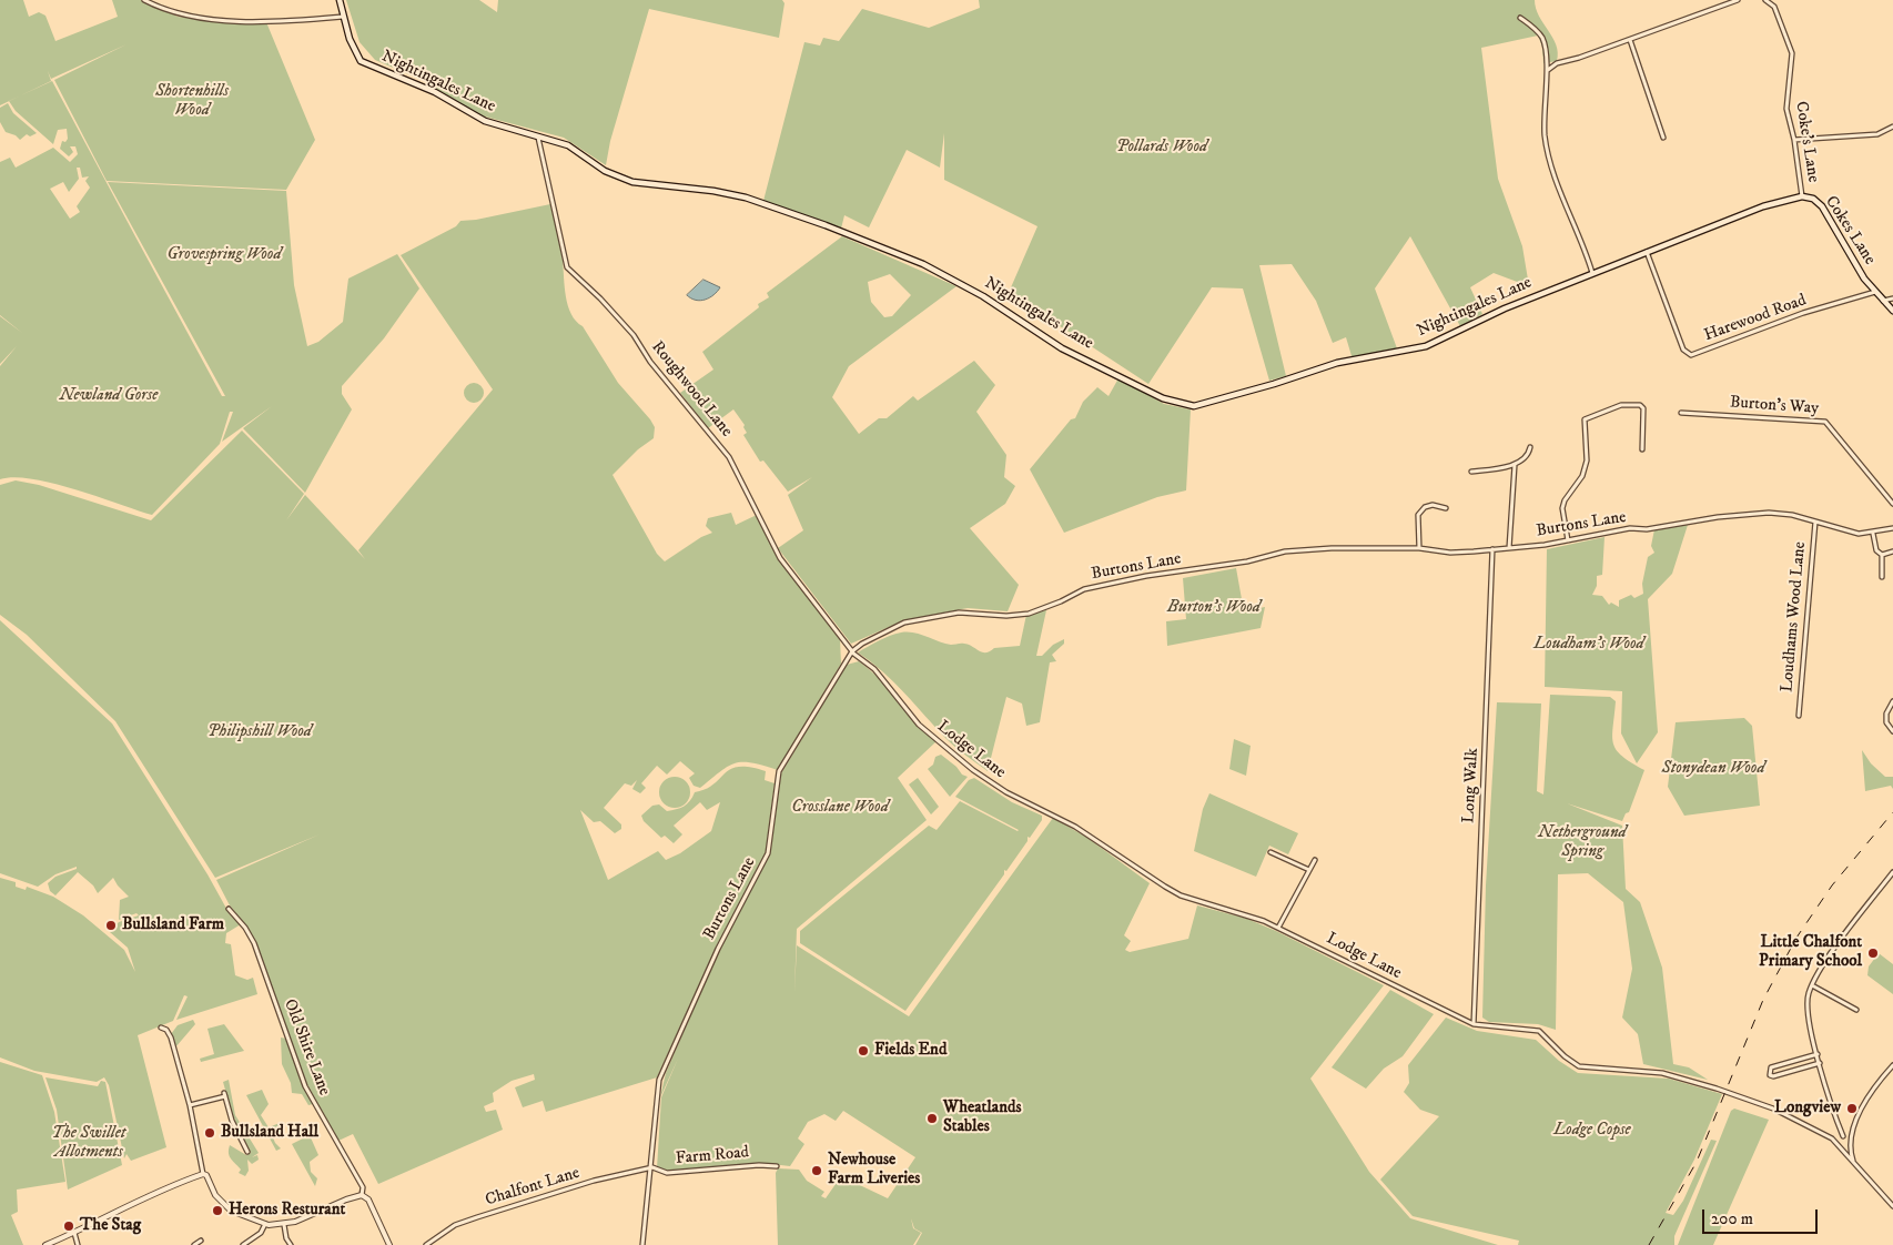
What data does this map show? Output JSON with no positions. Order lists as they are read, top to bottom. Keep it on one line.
{"streets":{"main road":["Nightingales Lane","Cokes Lane"],"street":["Coke's Lane","Harewood Road","Roughwood Lane","Burton's Way","Burtons Lane","Loudhams Wood Lane","Lodge Lane","Long Walk","Old Shire Lane","Farm Road","Chalfont Lane"]},"crossings":[["Nightingales Lane","Coke's Lane"],["Nightingales Lane","Cokes Lane"],["Nightingales Lane","Harewood Road"],["Nightingales Lane","Roughwood Lane"],["Coke's Lane","Cokes Lane"],["Cokes Lane","Harewood Road"],["Roughwood Lane","Burtons Lane"],["Roughwood Lane","Lodge Lane"],["Burtons Lane","Loudhams Wood Lane"],["Burtons Lane","Lodge Lane"],["Burtons Lane","Long Walk"],["Burtons Lane","Farm Road"],["Burtons Lane","Chalfont Lane"],["Lodge Lane","Long Walk"],["Farm Road","Chalfont Lane"]],"parks":["Shortenhills Wood","Pollards Wood","Grovespring Wood","Newland Gorse","Burton's Wood","Loudham's Wood","Philipshill Wood","Stonydean Wood","Crosslane Wood","Netherground Spring","Lodge Copse","The Swillet Allotments"],"places":["Bullsland Farm","Little Chalfont Primary School","Fields End","Longview","Wheatlands Stables","Bullsland Hall","Newhouse Farm Liveries","Herons Resturant","The Stag"],"scale_bar":"200 m"}
